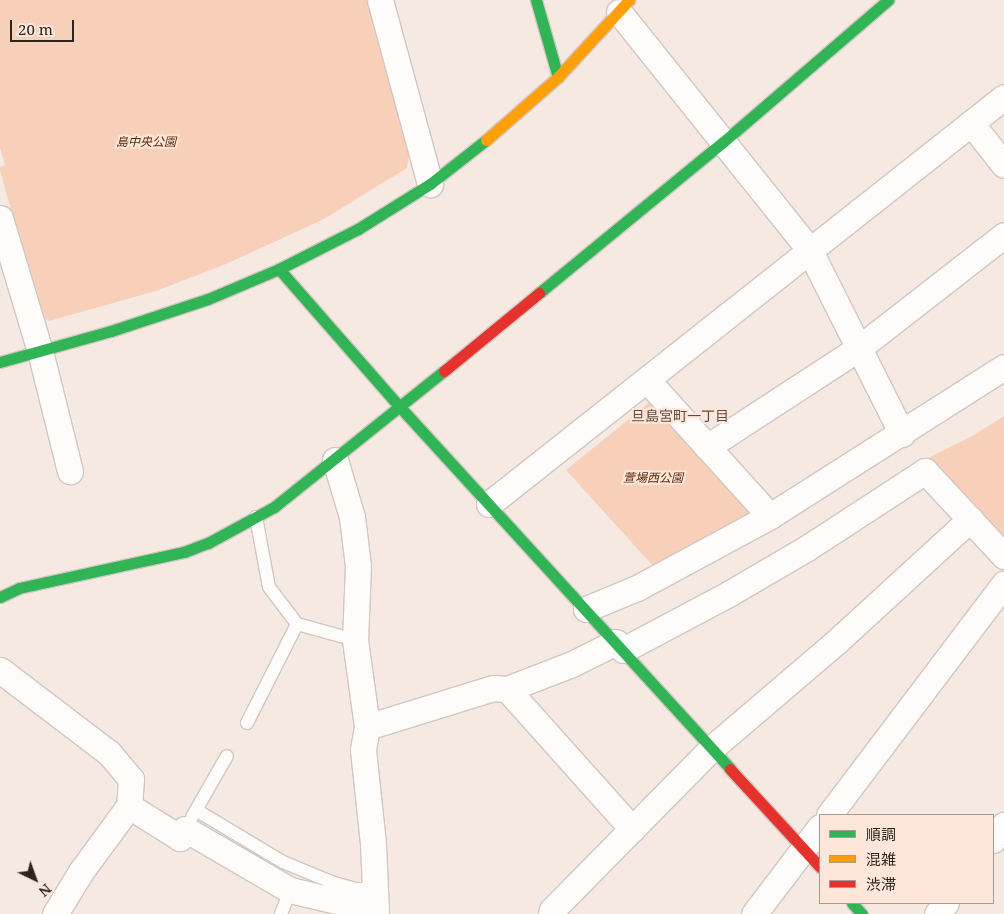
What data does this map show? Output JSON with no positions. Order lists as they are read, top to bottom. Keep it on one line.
{"districts":["旦島宮町一丁目"],"parks":["島中央公園","萱場西公園"],"legend":["順調","混雑","渋滞"],"scale_bar":"20 m","north":"bottom right"}
